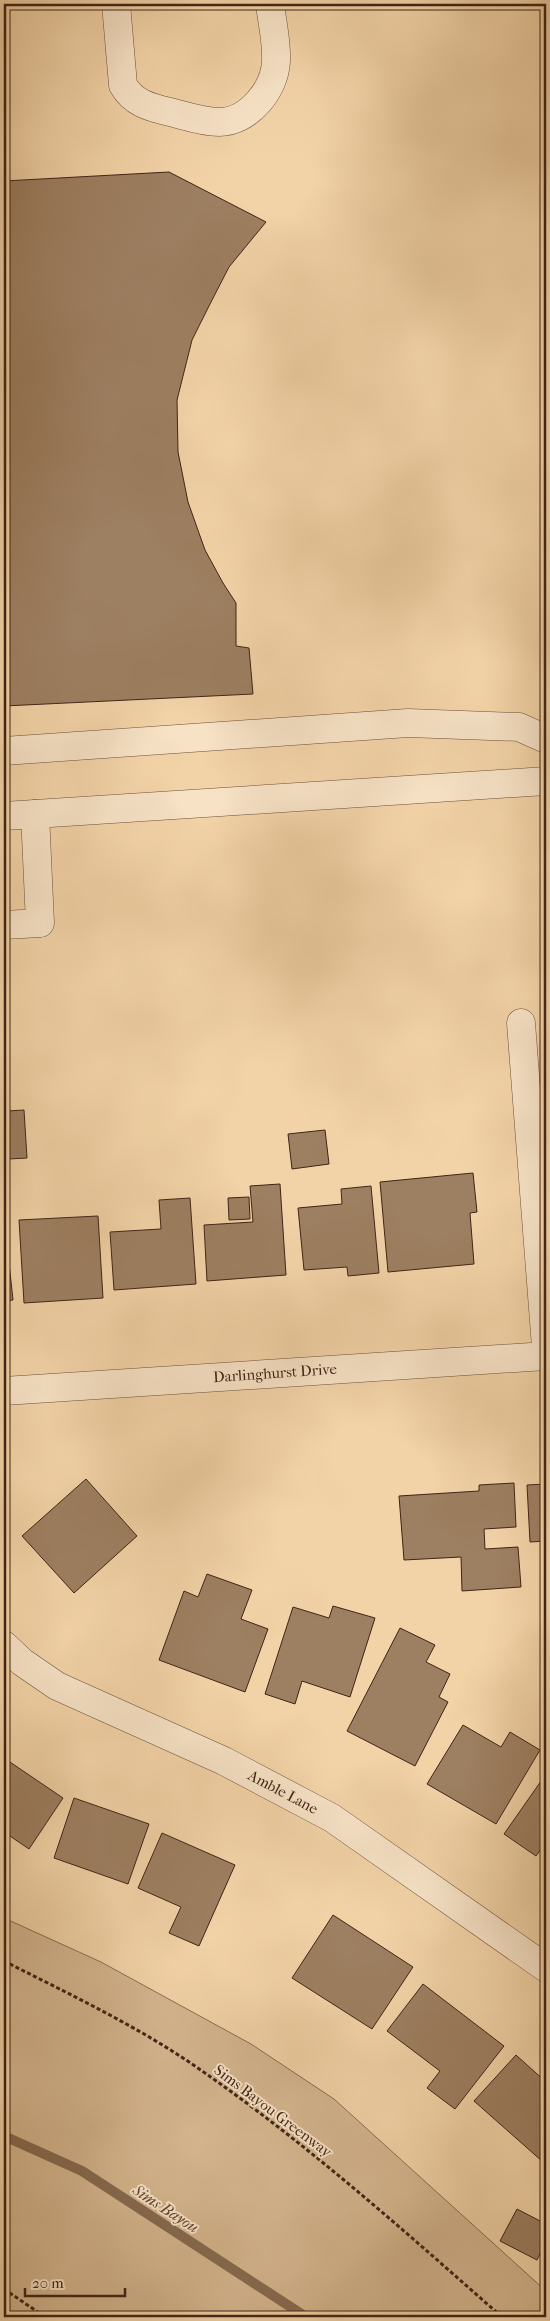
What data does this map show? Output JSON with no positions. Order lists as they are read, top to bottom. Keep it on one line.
{"streets":{"street":["Darlinghurst Drive","Amble Lane"],"path":["Sims Bayou Greenway"]},"water":["Sims Bayou"],"scale_bar":"20 m"}
